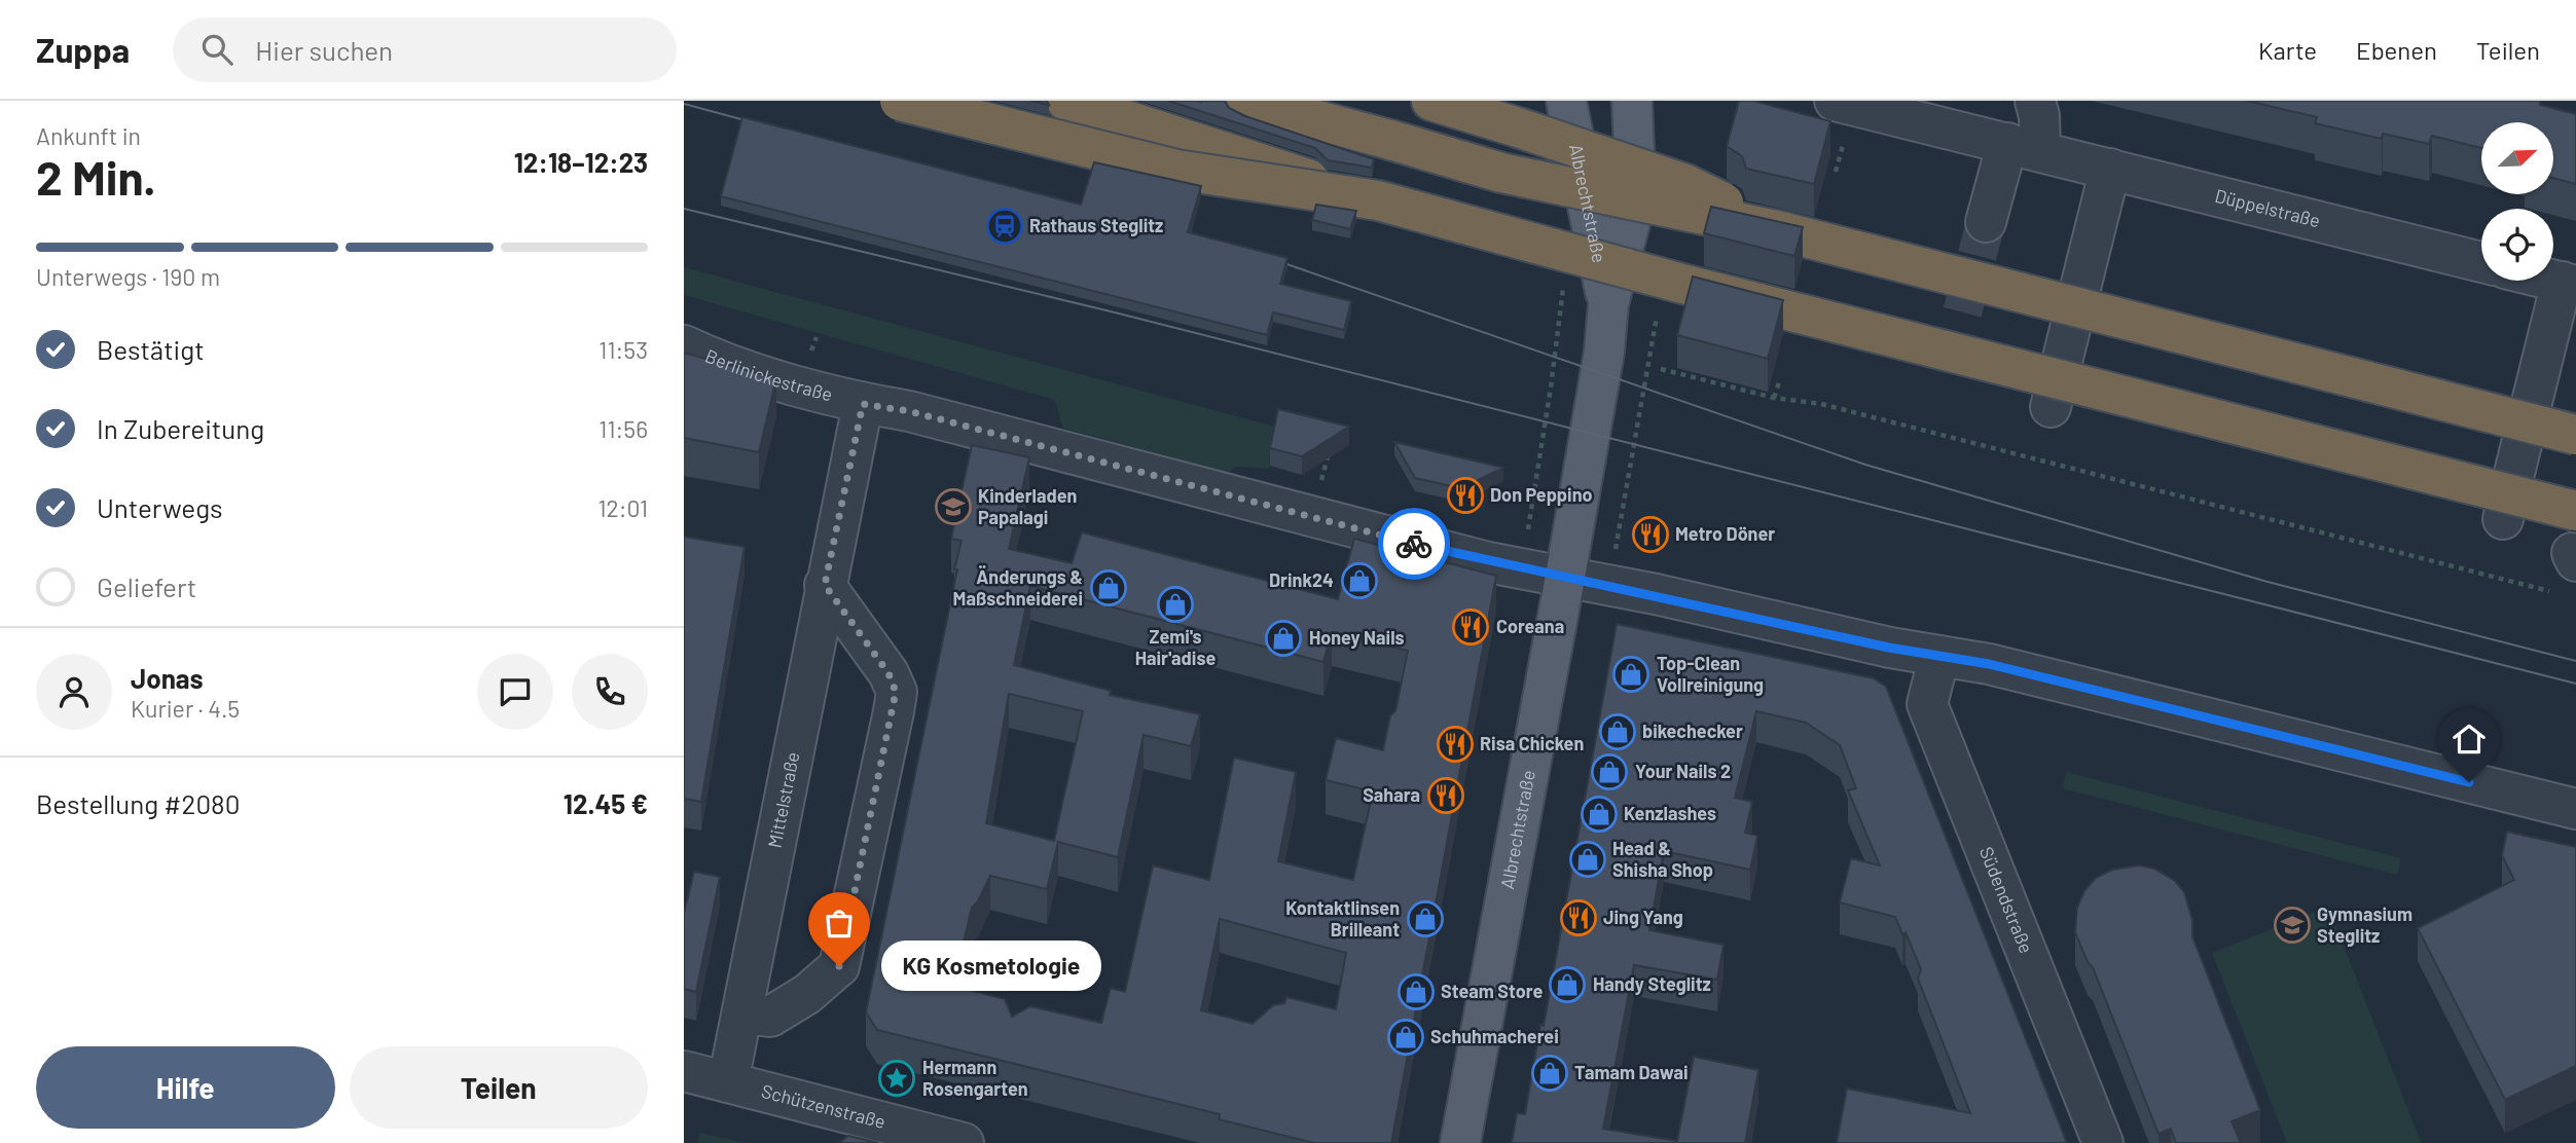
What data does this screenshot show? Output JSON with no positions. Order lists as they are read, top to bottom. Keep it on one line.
{"streets":{"main road":["Albrechtstraße"],"street":["Düppelstraße","Berlinickestraße","Mittelstraße","Südendstraße","Schützenstraße"]},"crossings":[["Albrechtstraße","Berlinickestraße"],["Berlinickestraße","Mittelstraße"],["Berlinickestraße","Südendstraße"],["Mittelstraße","Schützenstraße"]],"places":{"station":["Rathaus Steglitz"],"restaurant":["Don Peppino","Metro Döner","Coreana","Risa Chicken","Sahara","Jing Yang"],"school or university":["Kinderladen Papalagi","Gymnasium Steglitz"],"shop":["Drink24","Änderungs & Maßschneiderei","Zemi's Hair'adise","Honey Nails","Top-Clean Vollreinigung","bikechecker","Your Nails 2","Kenzlashes","Head & Shisha Shop","Kontaktlinsen Brilleant","Handy Steglitz","Steam Store","Schuhmacherei","Tamam Dawai"],"other":["KG Kosmetologie"],"place":["Hermann Rosengarten"]},"north":"top right","page":{"header":"Zuppa","search":"Hier suchen","nav":["Karte","Ebenen","Teilen"],"heading":["2 Min.","Ankunft in","12:18–12:23"],"panel":["Jonas","Kurier · 4.5","Bestellung #2080","12.45 €"],"bar":"Unterwegs · 190 m","list":[["Bestätigt","11:53"],["In Zubereitung","11:56"],["Unterwegs","12:01"],"Geliefert"],"bubble":"KG Kosmetologie","buttons":["Hilfe","Teilen"]}}
